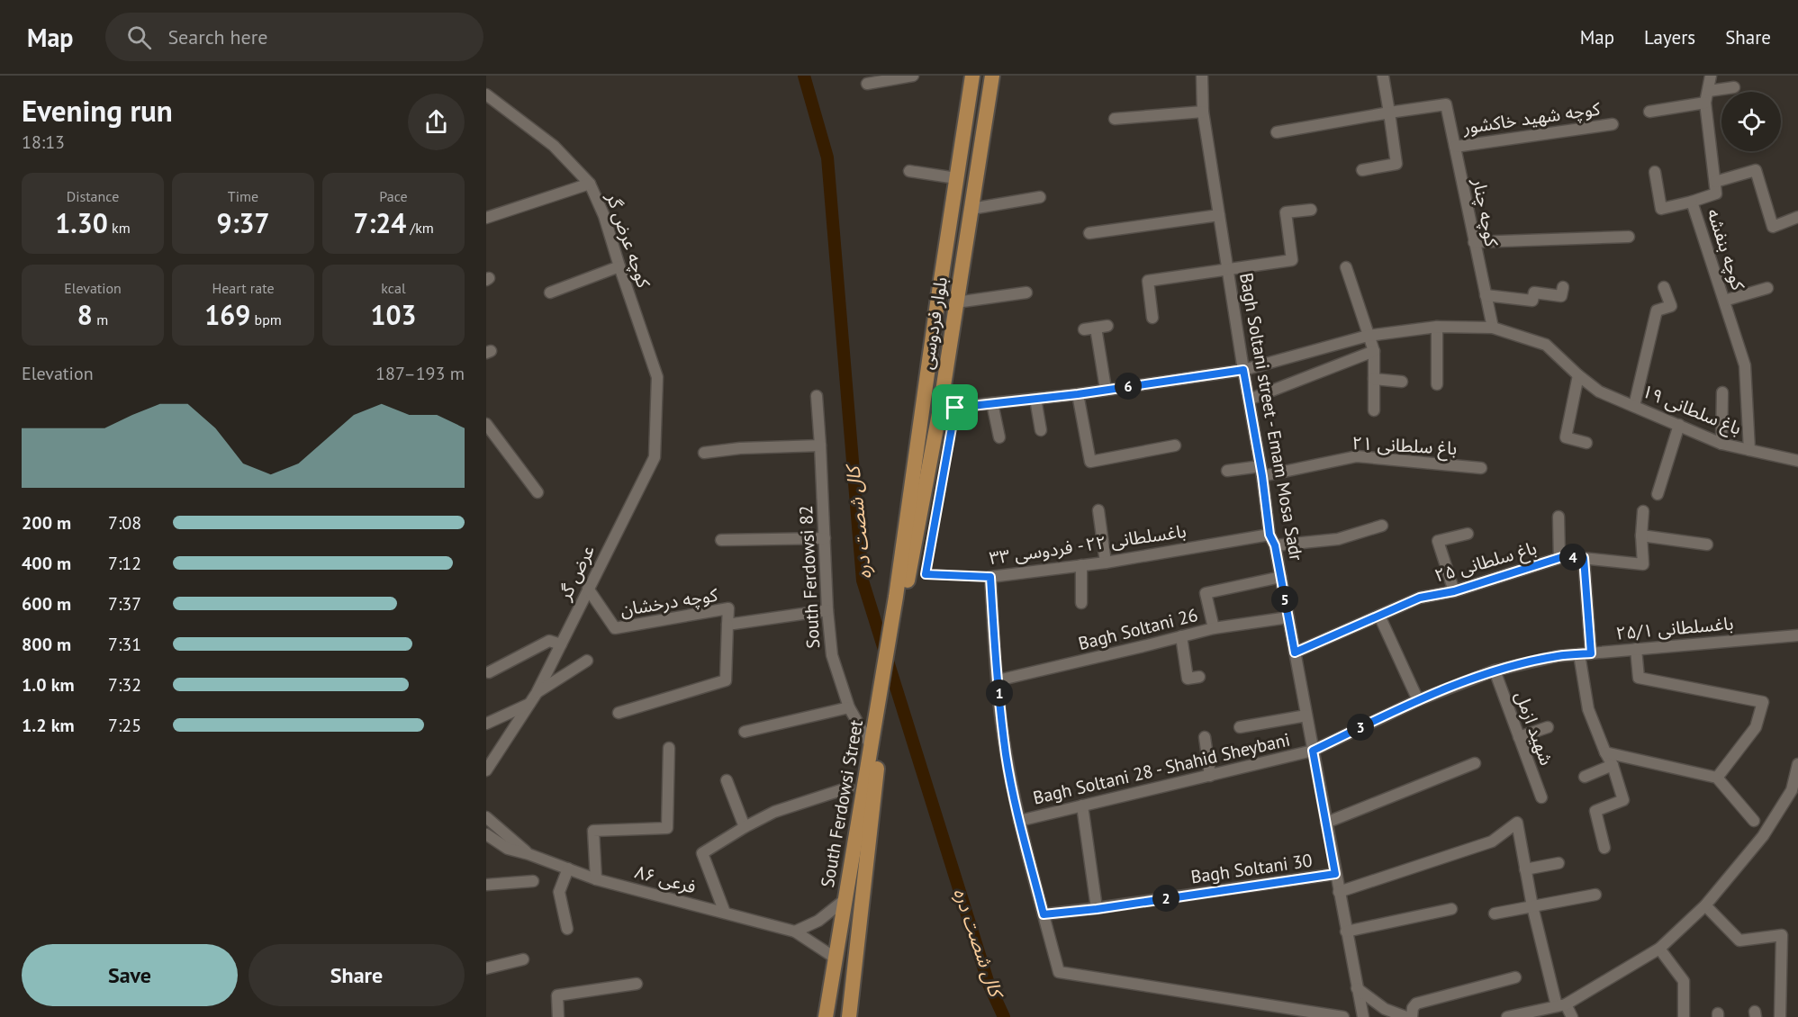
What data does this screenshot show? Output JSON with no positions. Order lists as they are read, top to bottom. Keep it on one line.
{"streets":{"main road":["بلوار فردوسی","South Ferdowsi Street"],"street":["کوچه شهید خاکشور","کوچه چنار","کوچه عرض گر","کوچه بنفشه","باغ سلطانی ۱۹","Bagh Soltani street - Emam Mosa Sadr","باغ سلطانی ۲۱","باغسلطانی ۲۲ - فردوسی ۳۳","باغ سلطانی ۲۵","عرض گر","South Ferdowsi 82","کوچه درخشان","باغسلطانی ۲۵/۱","Bagh Soltani 26","شهید ازمل","Bagh Soltani 28 - Shahid Sheybani","Bagh Soltani 30","فرعی ۸۶"]},"crossings":[["کوچه شهید خاکشور","کوچه چنار"],["کوچه چنار","باغ سلطانی ۱۹"],["کوچه عرض گر","عرض گر"],["کوچه بنفشه","باغ سلطانی ۱۹"],["بلوار فردوسی","باغ سلطانی ۱۹"],["بلوار فردوسی","باغسلطانی ۲۲ - فردوسی ۳۳"],["بلوار فردوسی","South Ferdowsi Street"],["باغ سلطانی ۱۹","Bagh Soltani street - Emam Mosa Sadr"],["باغ سلطانی ۱۹","باغسلطانی ۲۲ - فردوسی ۳۳"],["Bagh Soltani street - Emam Mosa Sadr","باغ سلطانی ۲۱"],["Bagh Soltani street - Emam Mosa Sadr","باغسلطانی ۲۲ - فردوسی ۳۳"],["Bagh Soltani street - Emam Mosa Sadr","باغ سلطانی ۲۵"],["Bagh Soltani street - Emam Mosa Sadr","باغسلطانی ۲۵/۱"],["Bagh Soltani street - Emam Mosa Sadr","Bagh Soltani 26"],["Bagh Soltani street - Emam Mosa Sadr","Bagh Soltani 28 - Shahid Sheybani"],["Bagh Soltani street - Emam Mosa Sadr","Bagh Soltani 30"],["عرض گر","کوچه درخشان"],["South Ferdowsi 82","کوچه درخشان"],["South Ferdowsi 82","South Ferdowsi Street"],["باغسلطانی ۲۵/۱","شهید ازمل"],["باغسلطانی ۲۵/۱","Bagh Soltani 28 - Shahid Sheybani"],["South Ferdowsi Street","فرعی ۸۶"]],"water":["کال شصت دره"],"page":{"header":"Map","search":"Search here","nav":["Map","Layers","Share"],"heading":["Evening run","18:13"],"stats":[["Distance","1.30 km"],["Time","9:37"],["Pace","7:24 /km"],["Elevation","8 m"],["Heart rate","169 bpm"],["kcal","103"]],"chart":["Elevation","187–193 m"],"pins":["6","4","5","1","3","2"],"list":[{"name":"200 m","note":"7:08"},{"name":"400 m","note":"7:12"},{"name":"600 m","note":"7:37"},{"name":"800 m","note":"7:31"},{"name":"1.0 km","note":"7:32"},{"name":"1.2 km","note":"7:25"}],"buttons":["Save","Share"]}}
